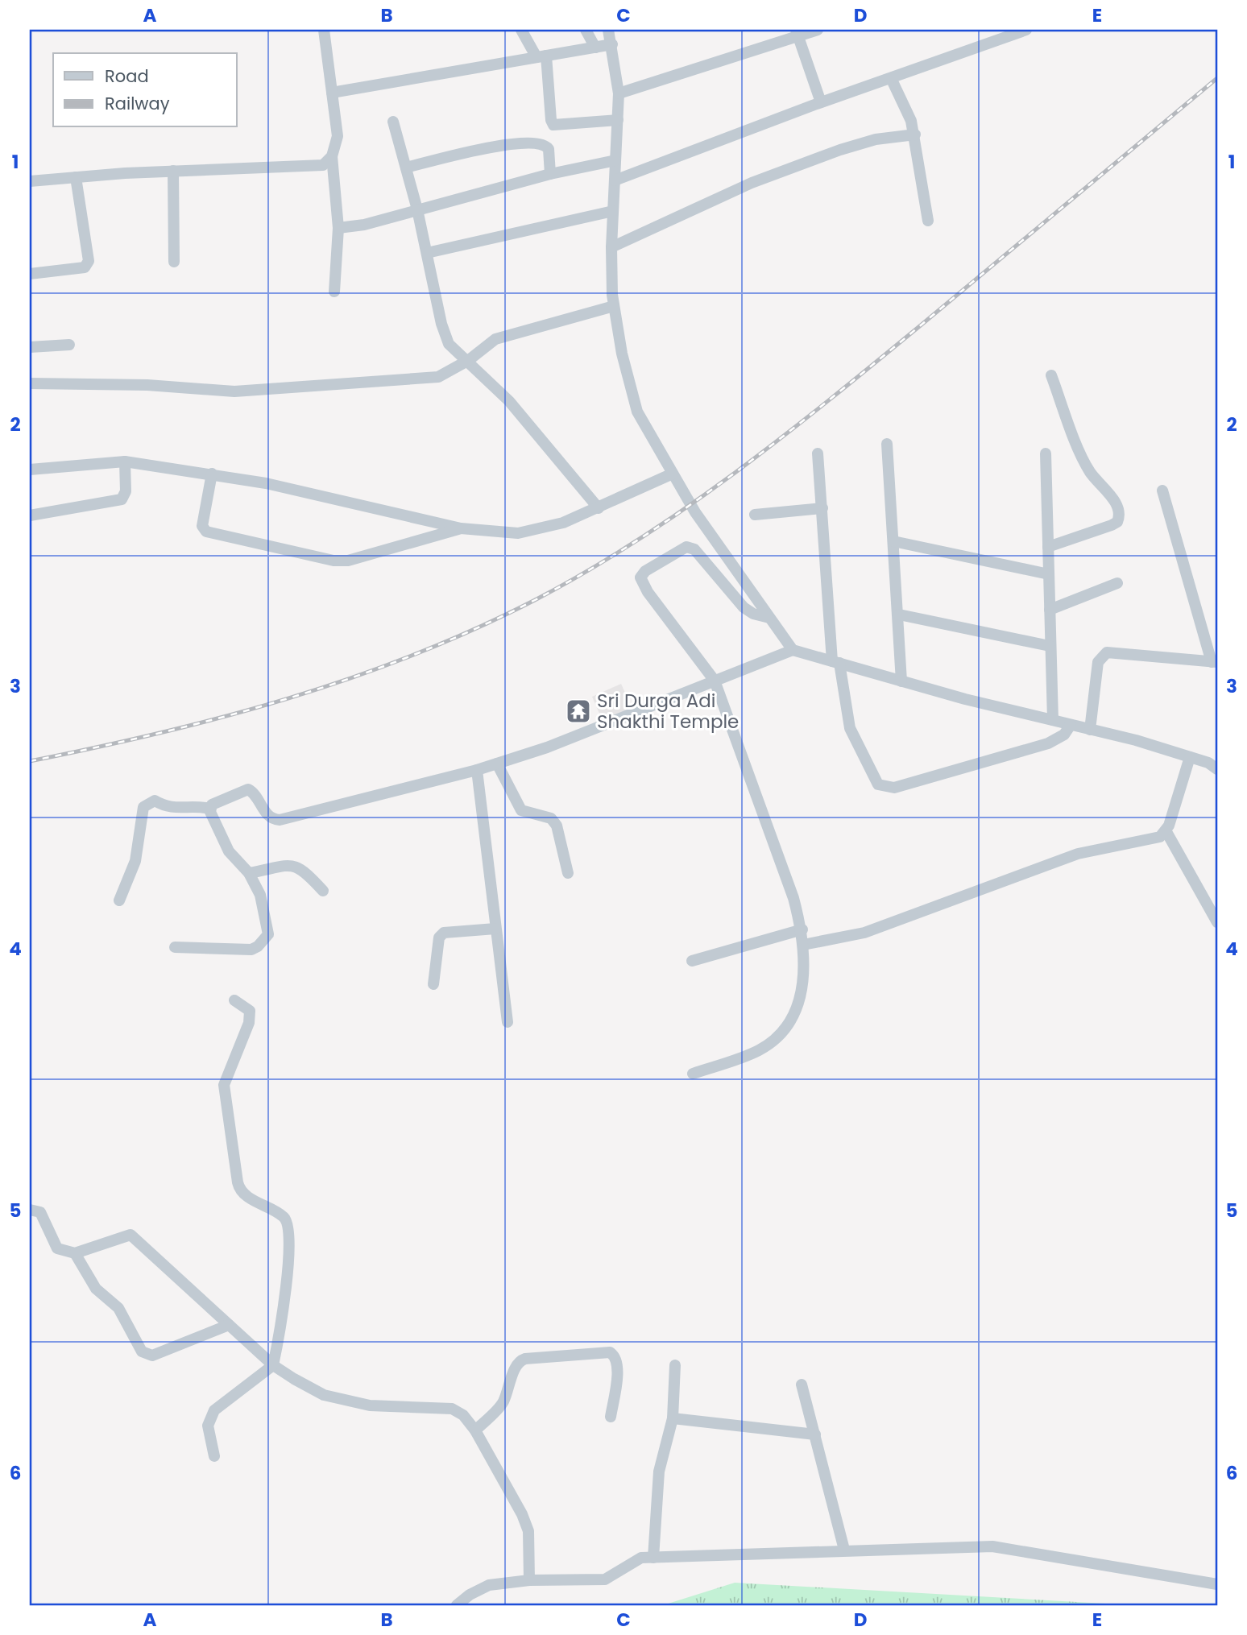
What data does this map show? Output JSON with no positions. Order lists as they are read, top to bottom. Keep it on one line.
{"places":{"temple":["Sri Durga Adi Shakthi Temple"]},"legend":["Road","Railway"],"grid":{"columns":["A","B","C","D","E"],"rows":["1","2","3","4","5","6"]}}
